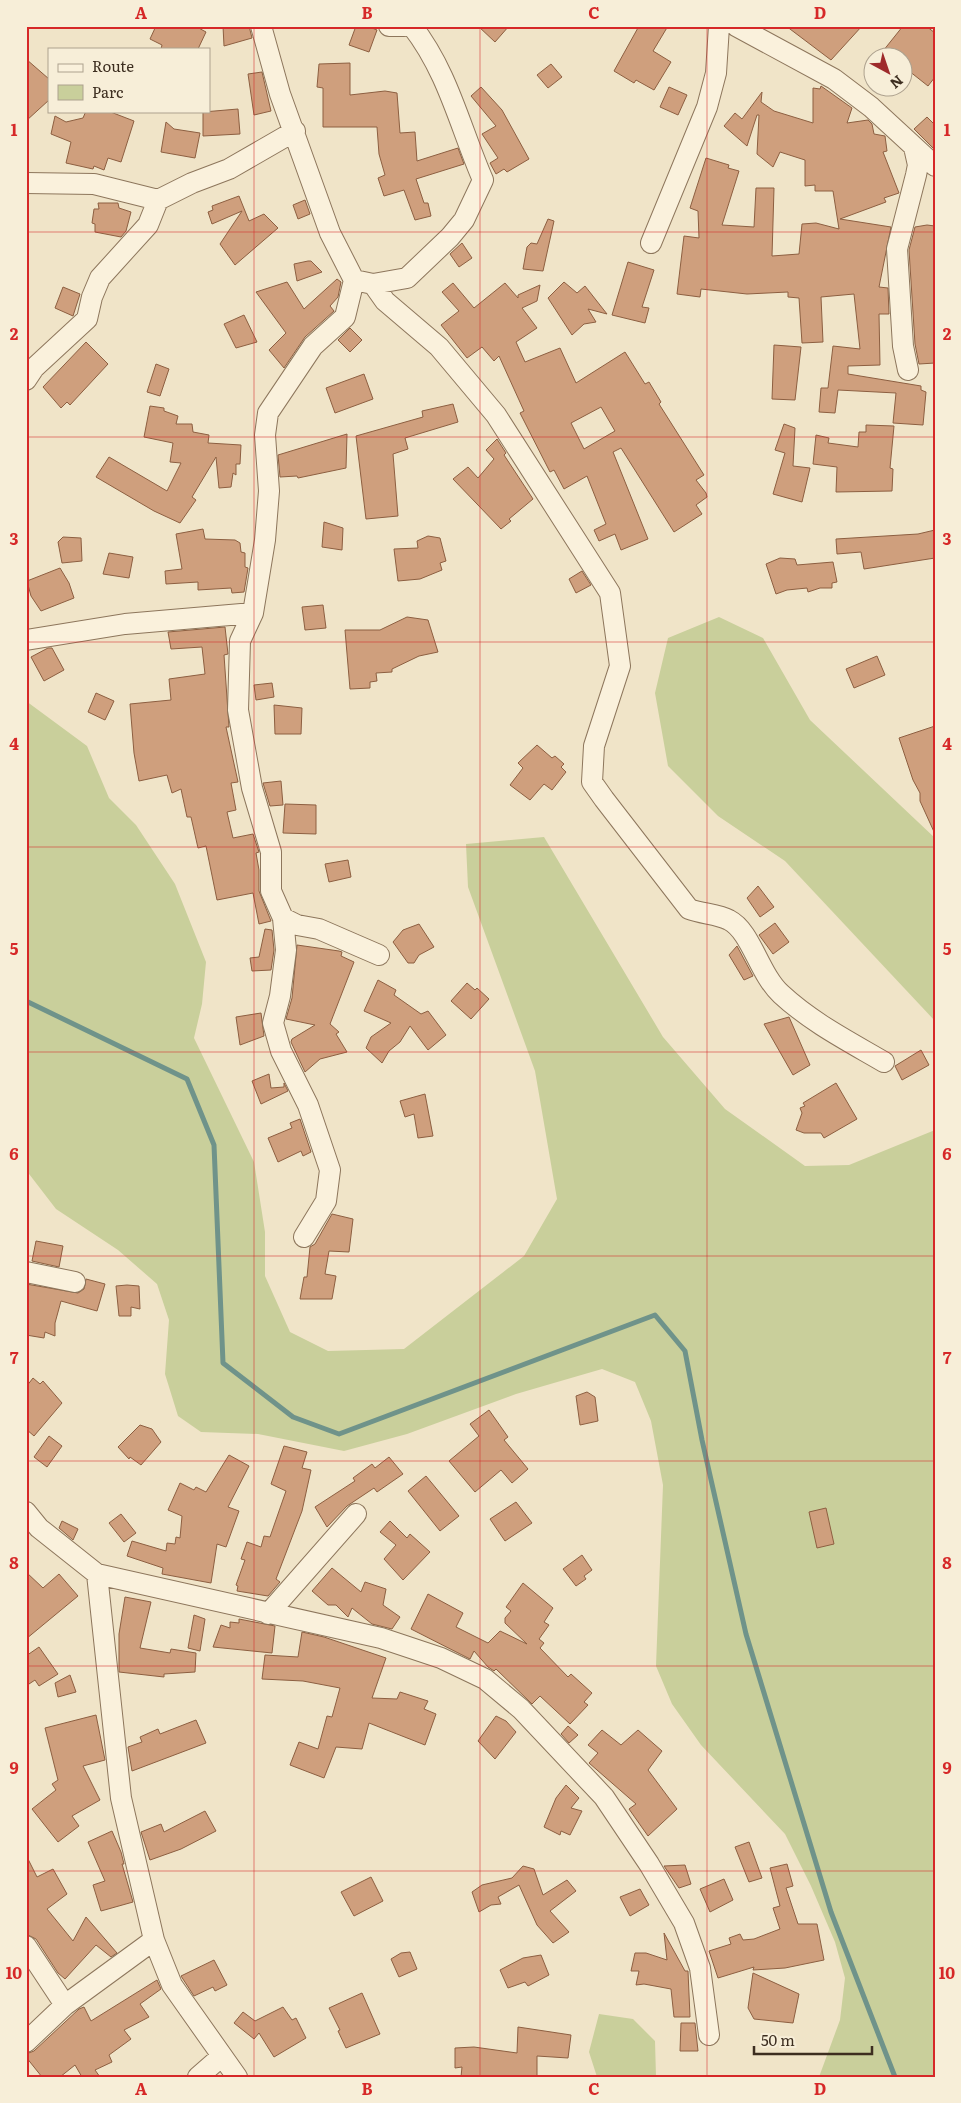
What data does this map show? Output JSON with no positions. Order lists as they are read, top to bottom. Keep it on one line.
{"legend":["Route","Parc"],"scale_bar":"50 m","north":"bottom right","grid":{"columns":["A","B","C","D"],"rows":["1","2","3","4","5","6","7","8","9","10"]}}
